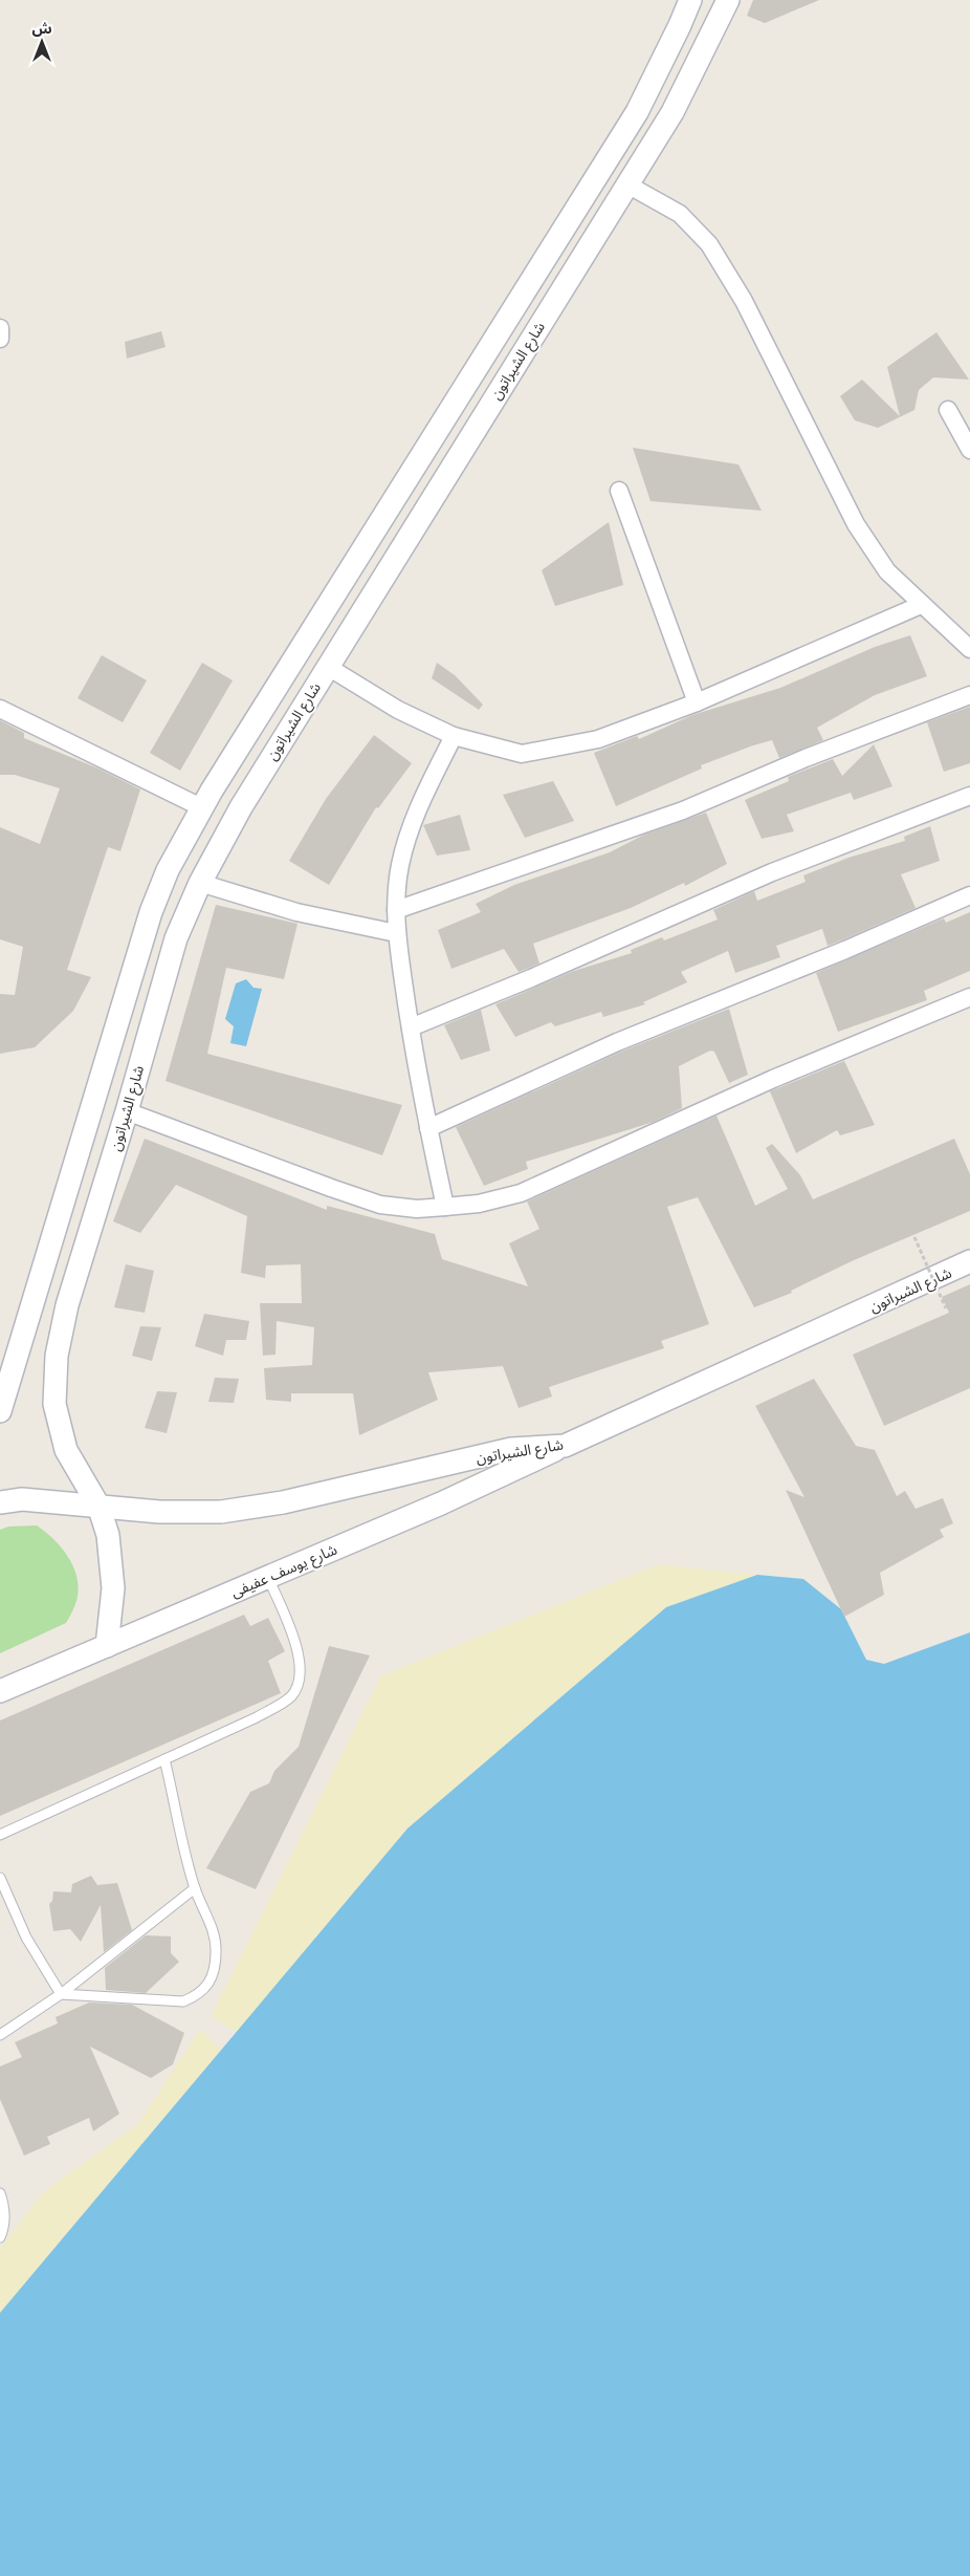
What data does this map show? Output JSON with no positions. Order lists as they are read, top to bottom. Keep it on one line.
{"streets":{"street":["شارع الشيراتون","شارع يوسف عفيفى"]},"crossings":[["شارع الشيراتون","شارع يوسف عفيفى"]],"north":"top"}
